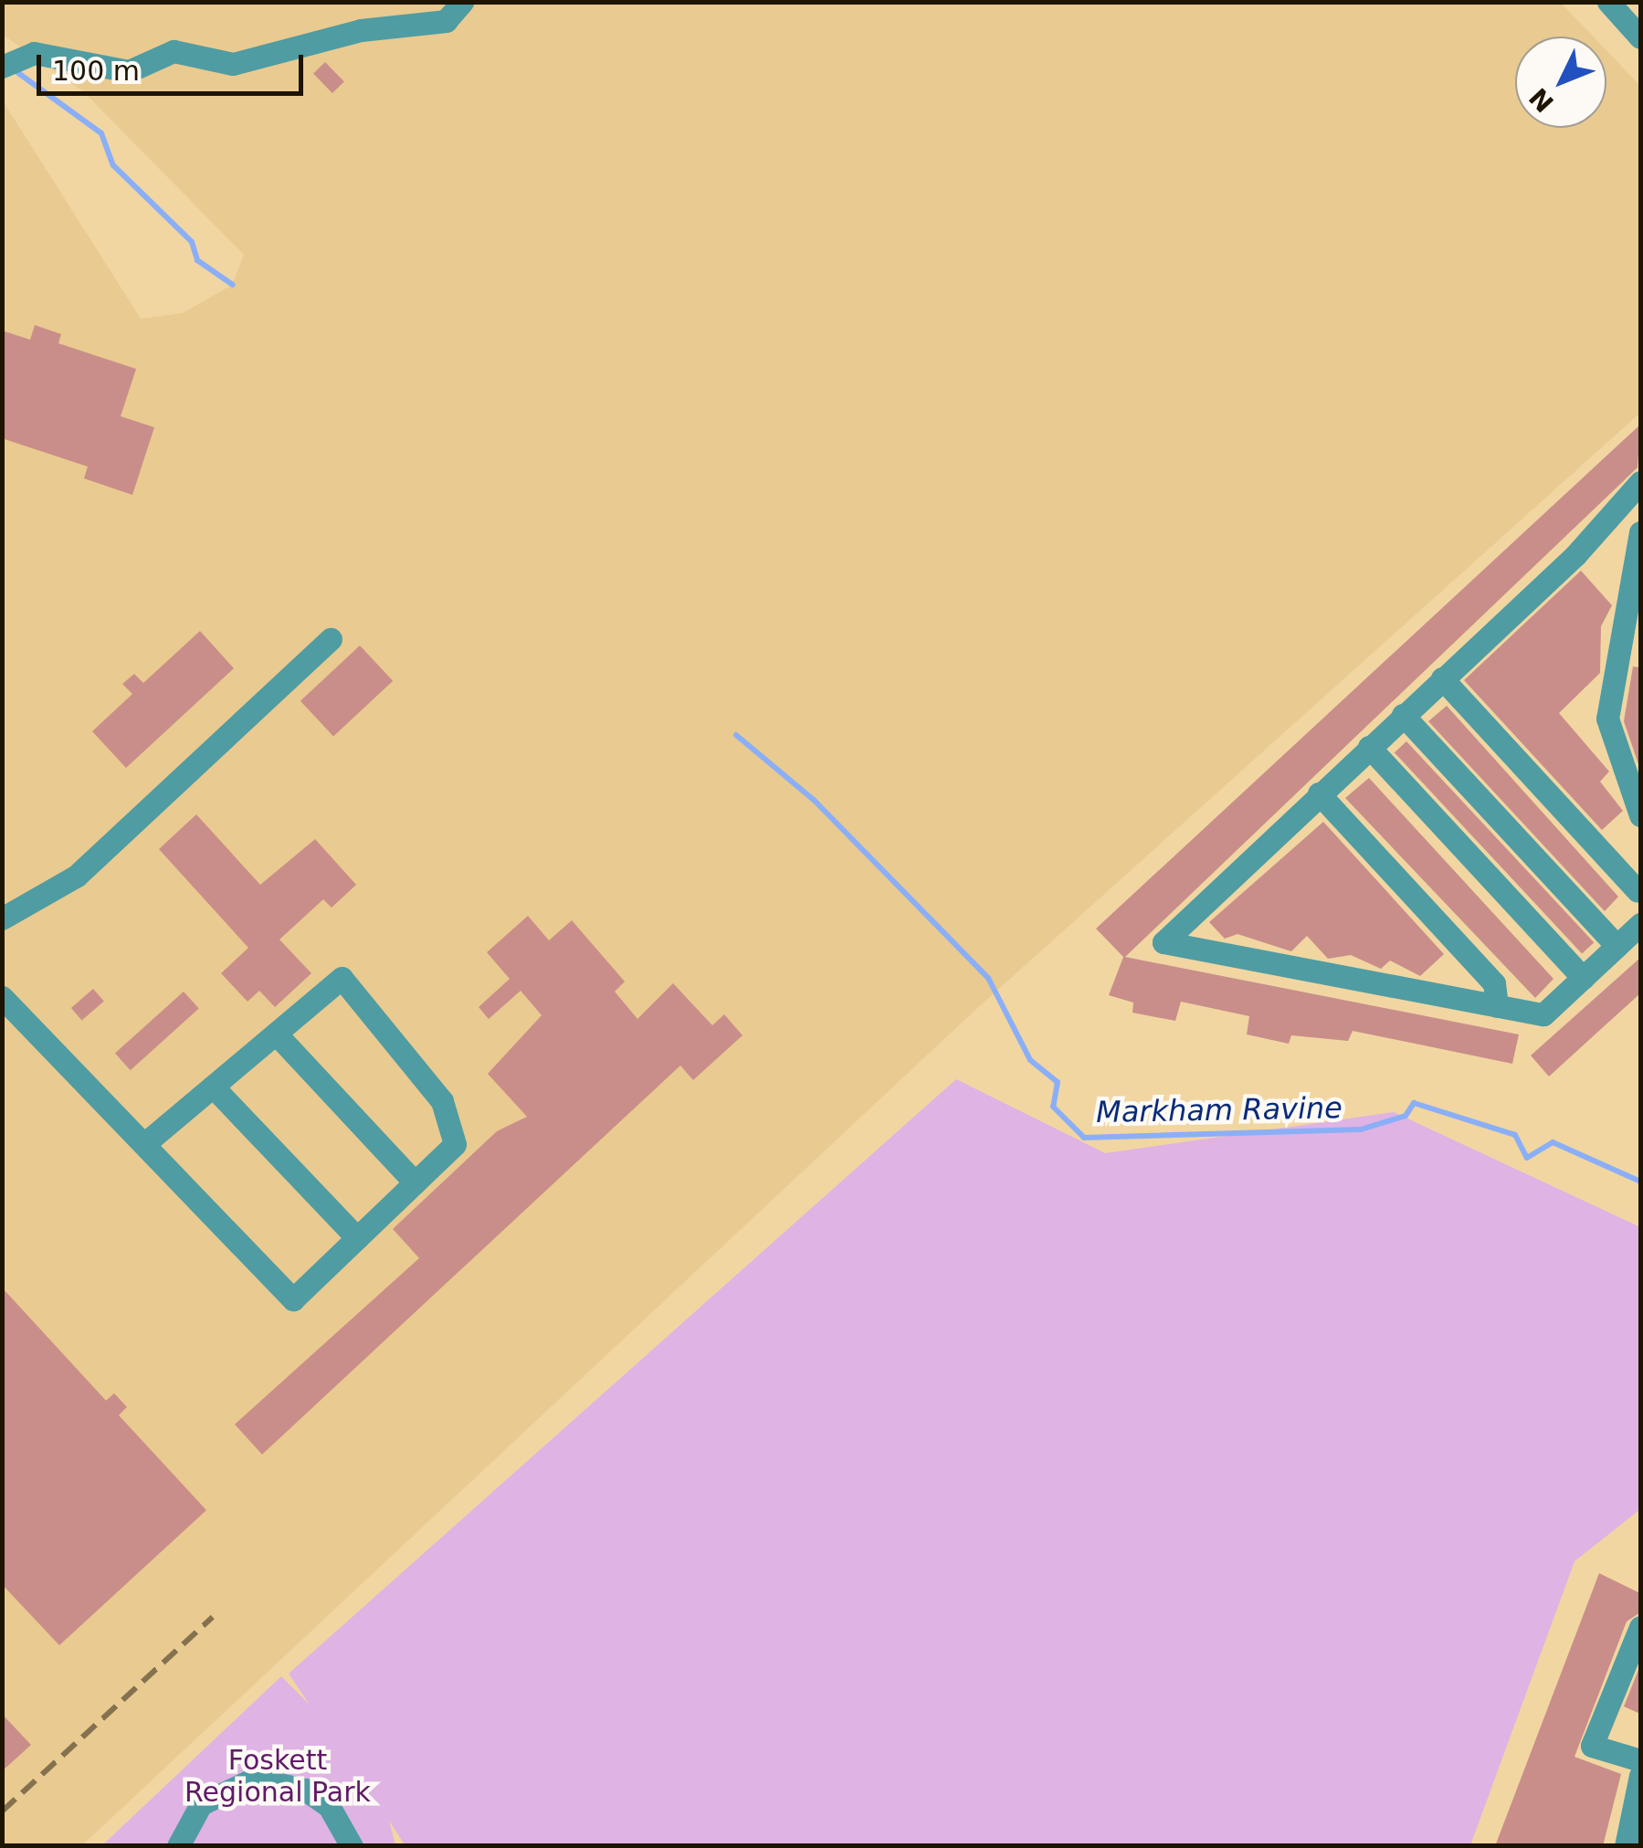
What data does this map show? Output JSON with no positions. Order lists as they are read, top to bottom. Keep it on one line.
{"water":["Markham Ravine"],"parks":["Foskett Regional Park"],"scale_bar":"100 m","north":"bottom left"}
